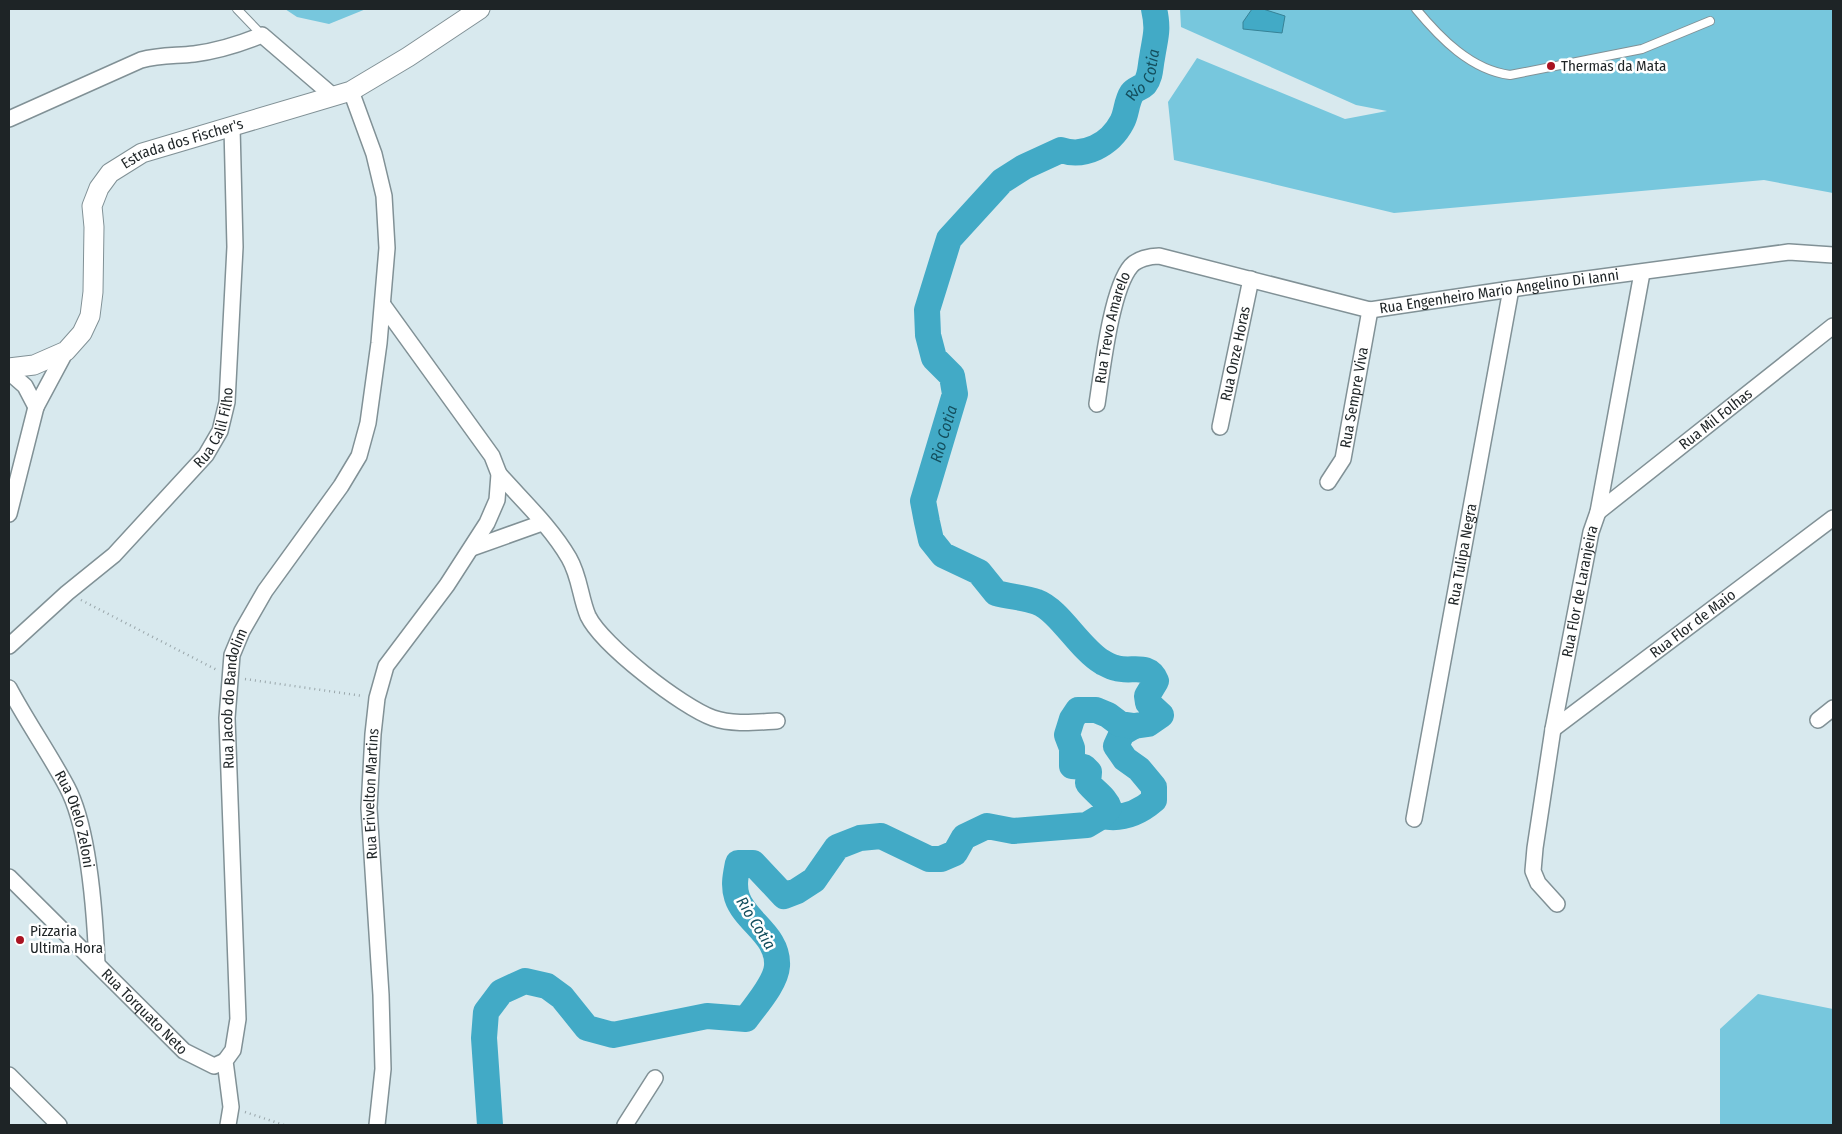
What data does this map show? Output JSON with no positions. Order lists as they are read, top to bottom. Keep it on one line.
{"streets":{"street":["Estrada dos Fischer's","Rua Engenheiro Mario Angelino Di Ianni","Rua Trevo Amarelo","Rua Onze Horas","Rua Sempre Viva","Rua Mil Folhas","Rua Calil Filho","Rua Tulipa Negra","Rua Flor de Laranjeira","Rua Flor de Maio","Rua Jacob do Bandolim","Rua Erivelton Martins","Rua Otelo Zeloni","Rua Torquato Neto"]},"crossings":[["Estrada dos Fischer's","Rua Calil Filho"],["Estrada dos Fischer's","Rua Jacob do Bandolim"],["Rua Engenheiro Mario Angelino Di Ianni","Rua Trevo Amarelo"],["Rua Engenheiro Mario Angelino Di Ianni","Rua Onze Horas"],["Rua Engenheiro Mario Angelino Di Ianni","Rua Sempre Viva"],["Rua Engenheiro Mario Angelino Di Ianni","Rua Tulipa Negra"],["Rua Engenheiro Mario Angelino Di Ianni","Rua Flor de Laranjeira"],["Rua Mil Folhas","Rua Flor de Laranjeira"],["Rua Flor de Laranjeira","Rua Flor de Maio"],["Rua Jacob do Bandolim","Rua Torquato Neto"],["Rua Otelo Zeloni","Rua Torquato Neto"]],"water":["Rio Cotia"],"places":["Thermas da Mata","Pizzaria Ultima Hora"]}
